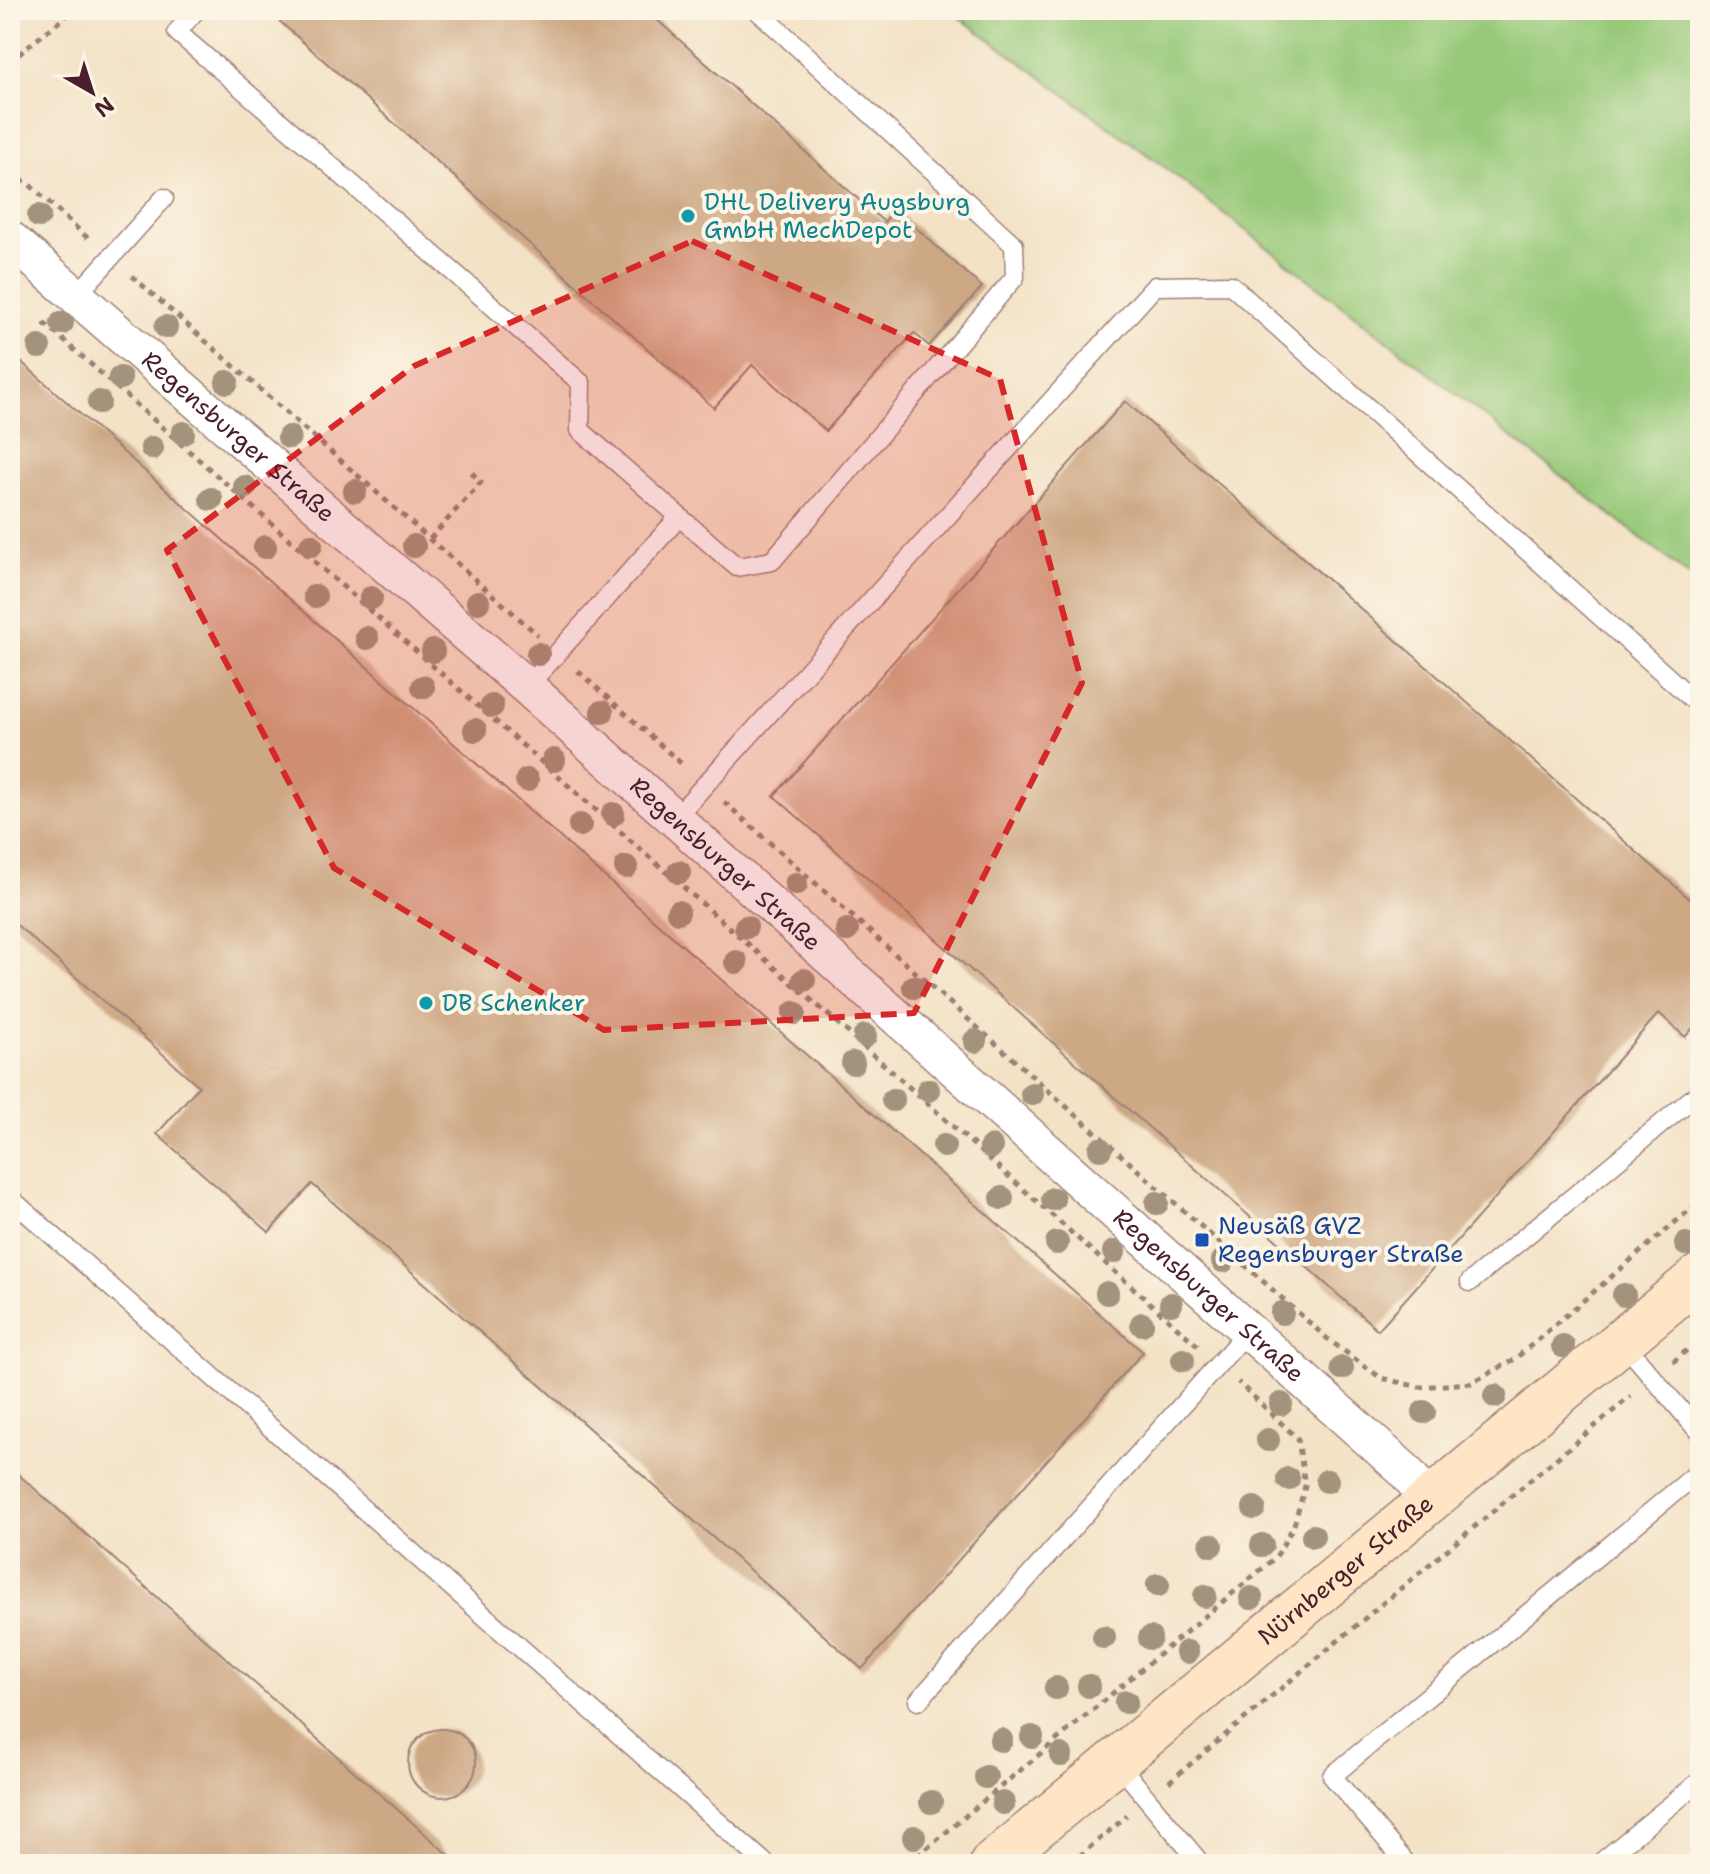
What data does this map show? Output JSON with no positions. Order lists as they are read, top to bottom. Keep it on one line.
{"streets":{"street":["Regensburger Straße","Nürnberger Straße"]},"crossings":[["Regensburger Straße","Nürnberger Straße"]],"places":{"other":["DHL Delivery Augsburg GmbH MechDepot","DB Schenker"],"transit":["Neusäß GVZ Regensburger Straße"]},"north":"bottom right"}
